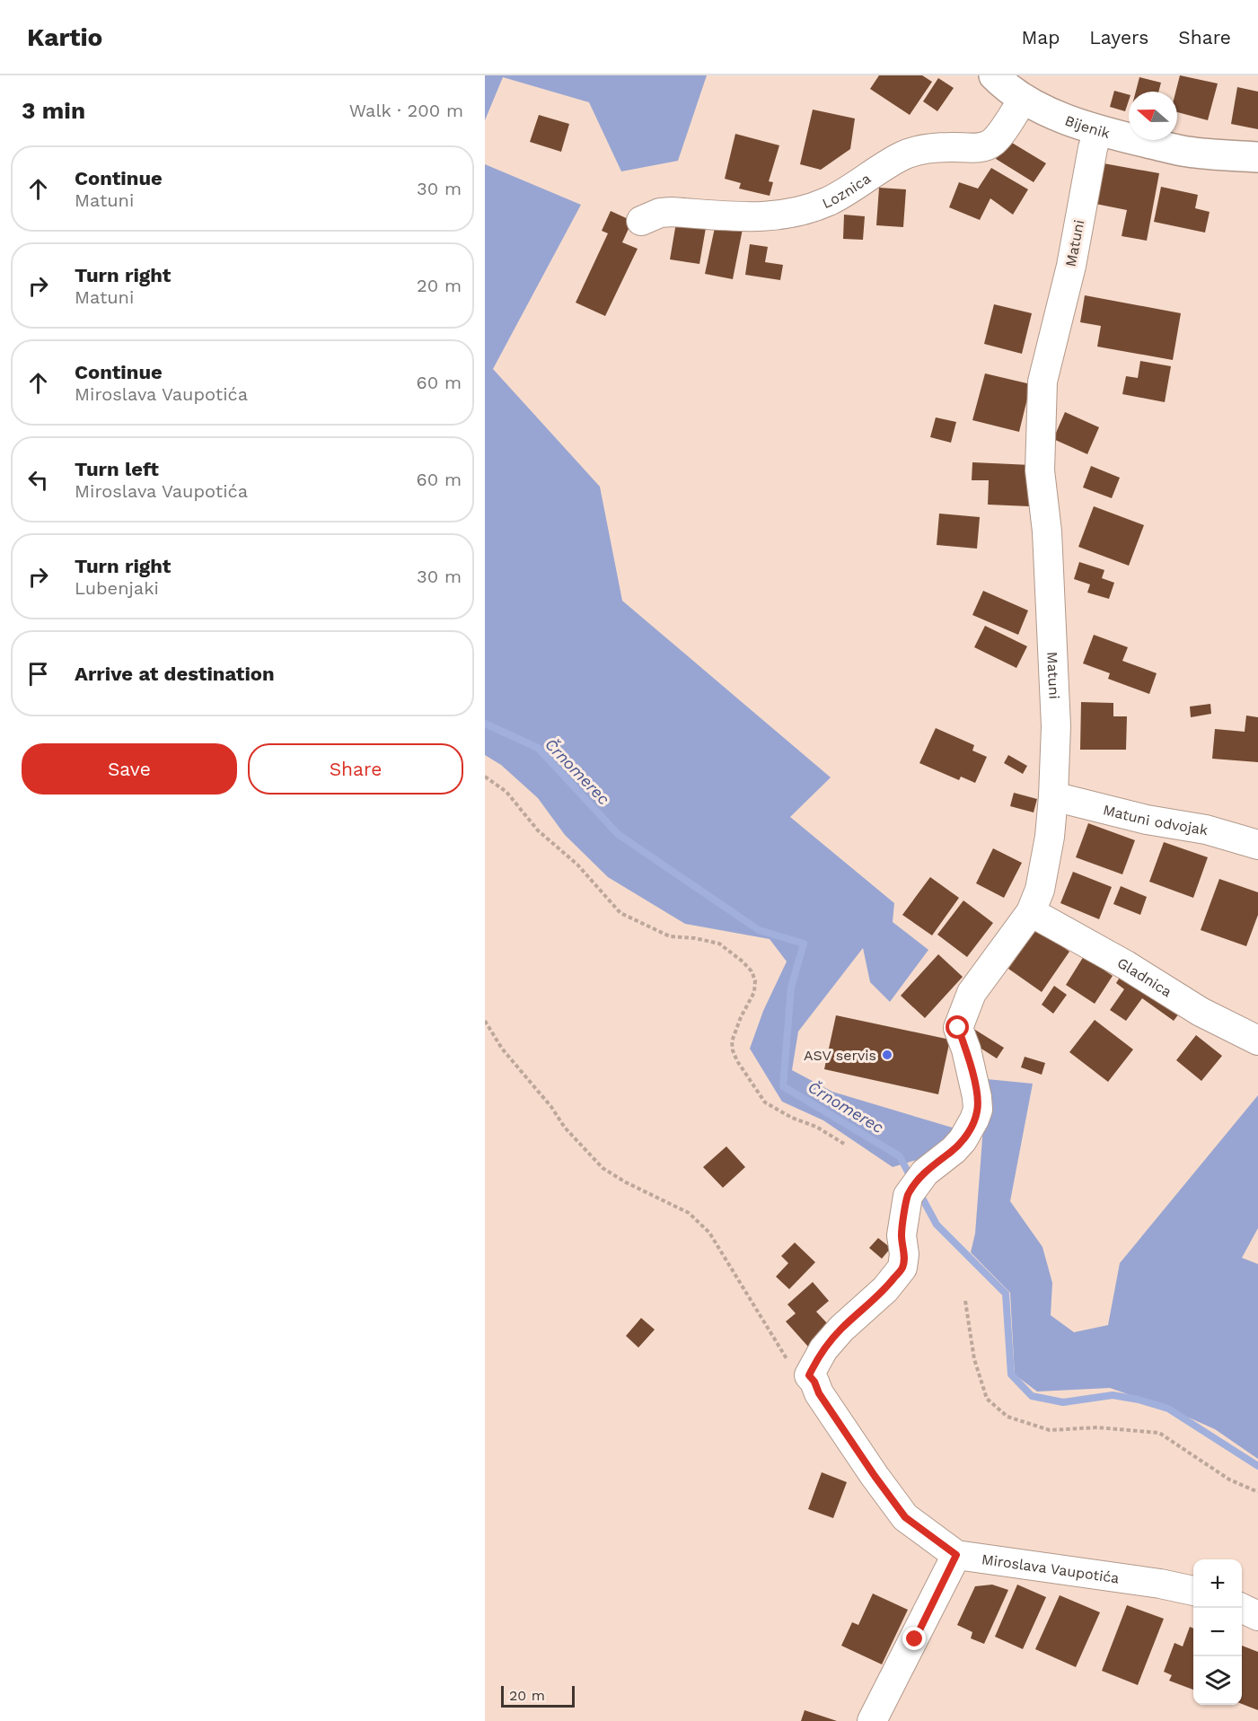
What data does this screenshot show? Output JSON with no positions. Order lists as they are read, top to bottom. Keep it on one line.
{"streets":{"main road":["Bijenik"],"street":["Loznica","Matuni","Matuni odvojak","Gladnica","Miroslava Vaupotića"]},"crossings":[["Bijenik","Loznica"],["Bijenik","Matuni"],["Matuni","Matuni odvojak"],["Matuni","Gladnica"],["Matuni","Miroslava Vaupotića"]],"water":["Črnomerec"],"places":["ASV servis"],"scale_bar":"20 m","north":"left","page":{"header":"Kartio","nav":["Map","Layers","Share"],"heading":["3 min","Walk · 200 m"],"list":[["Continue","Matuni","30 m"],["Turn right","Matuni","20 m"],["Continue","Miroslava Vaupotića","60 m"],["Turn left","Miroslava Vaupotića","60 m"],["Turn right","Lubenjaki","30 m"],"Arrive at destination"],"buttons":["Save","Share"],"map_buttons":["+","−"],"scale":"20 m"}}
